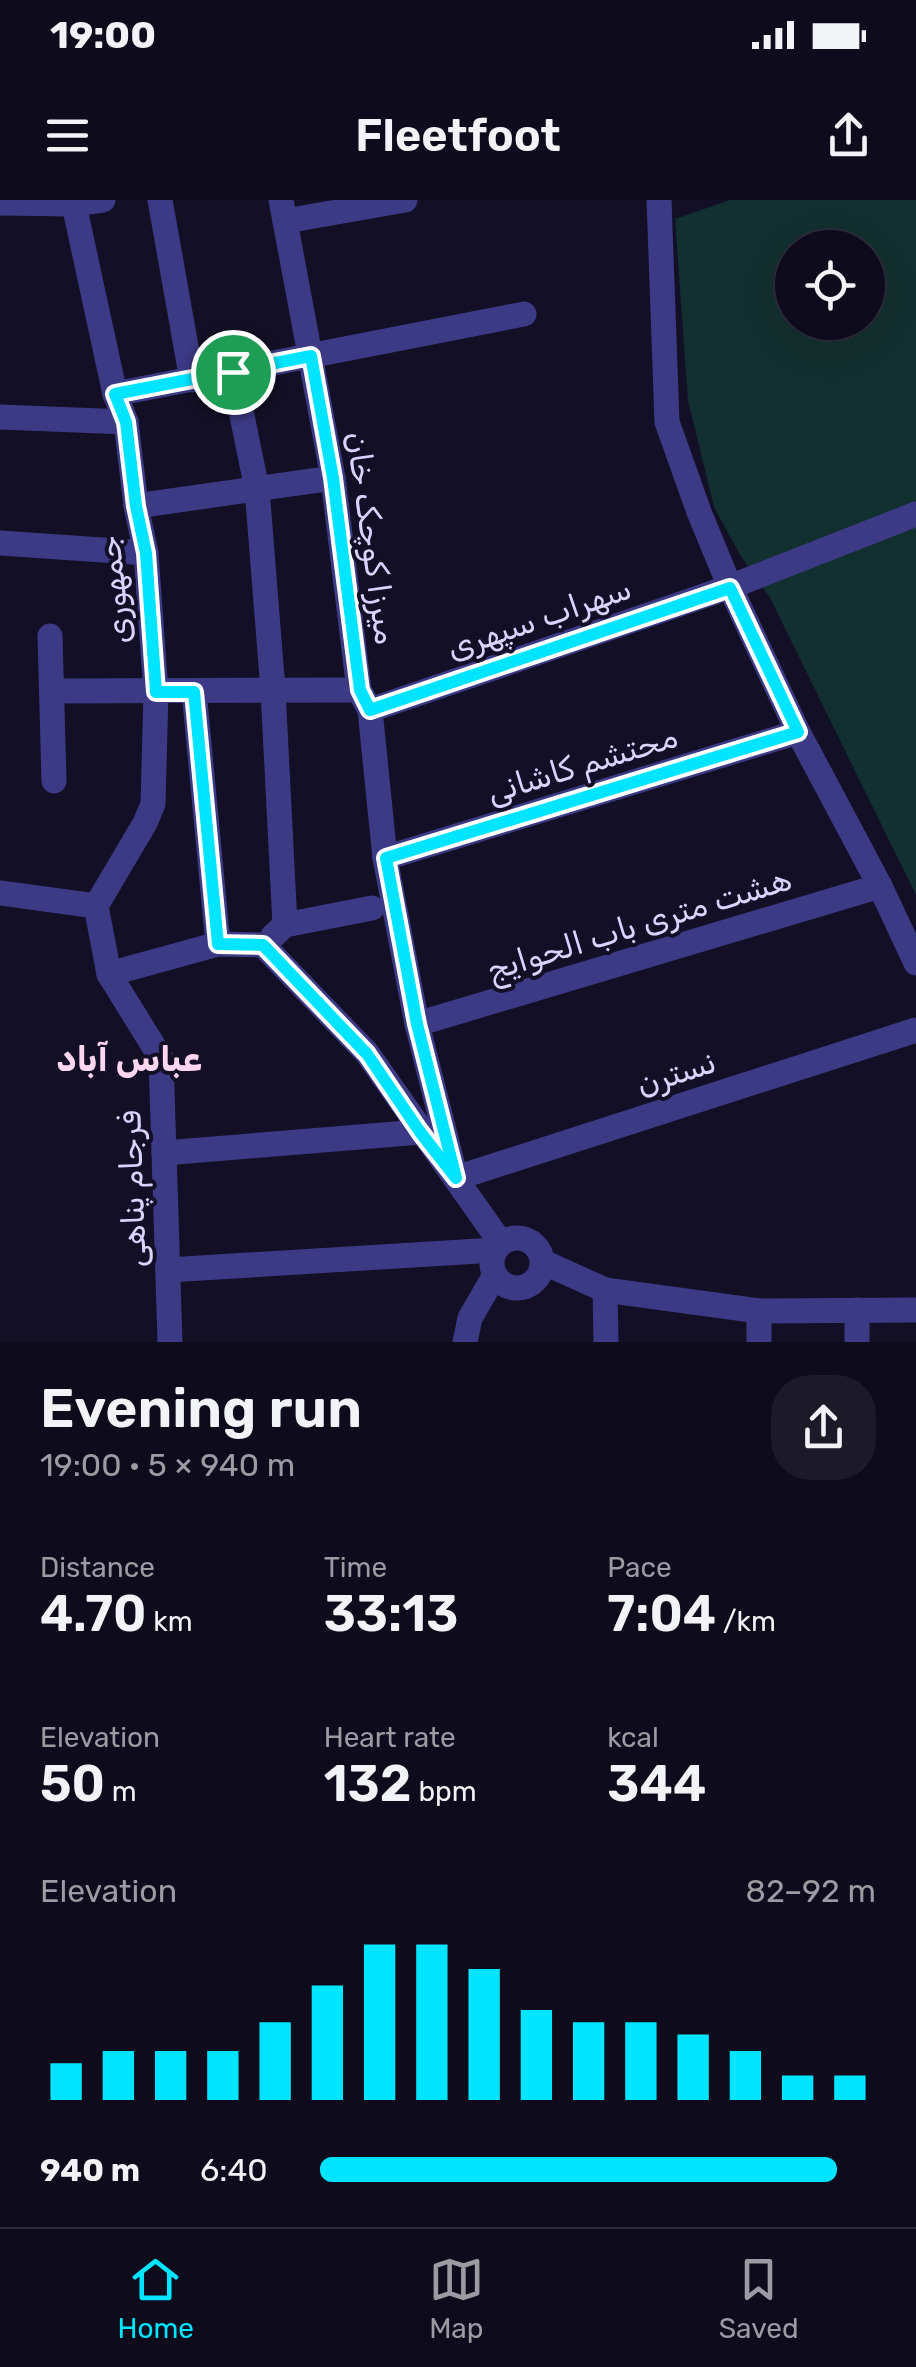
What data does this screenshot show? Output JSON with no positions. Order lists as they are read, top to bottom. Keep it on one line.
{"streets":{"street":["میرزا کوچک خان","جمهوری","سهراب سپهری","محتشم کاشانی","هشت متری باب الحوایج","نسترن","فرجام پناهی"]},"crossings":[["میرزا کوچک خان","سهراب سپهری"],["میرزا کوچک خان","محتشم کاشانی"],["میرزا کوچک خان","هشت متری باب الحوایج"],["میرزا کوچک خان","نسترن"],["جمهوری","سهراب سپهری"],["جمهوری","فرجام پناهی"]],"districts":["عباس آباد"],"page":{"status":"19:00","header":"Fleetfoot","heading":["Evening run","19:00 · 5 × 940 m"],"stats":[["Distance","4.70 km"],["Time","33:13"],["Pace","7:04 /km"],["Elevation","50 m"],["Heart rate","132 bpm"],["kcal","344"]],"chart":["Elevation","82–92 m"],"list":[{"name":"940 m","note":"6:40"}],"tabs":["Home","Map","Saved"]}}
